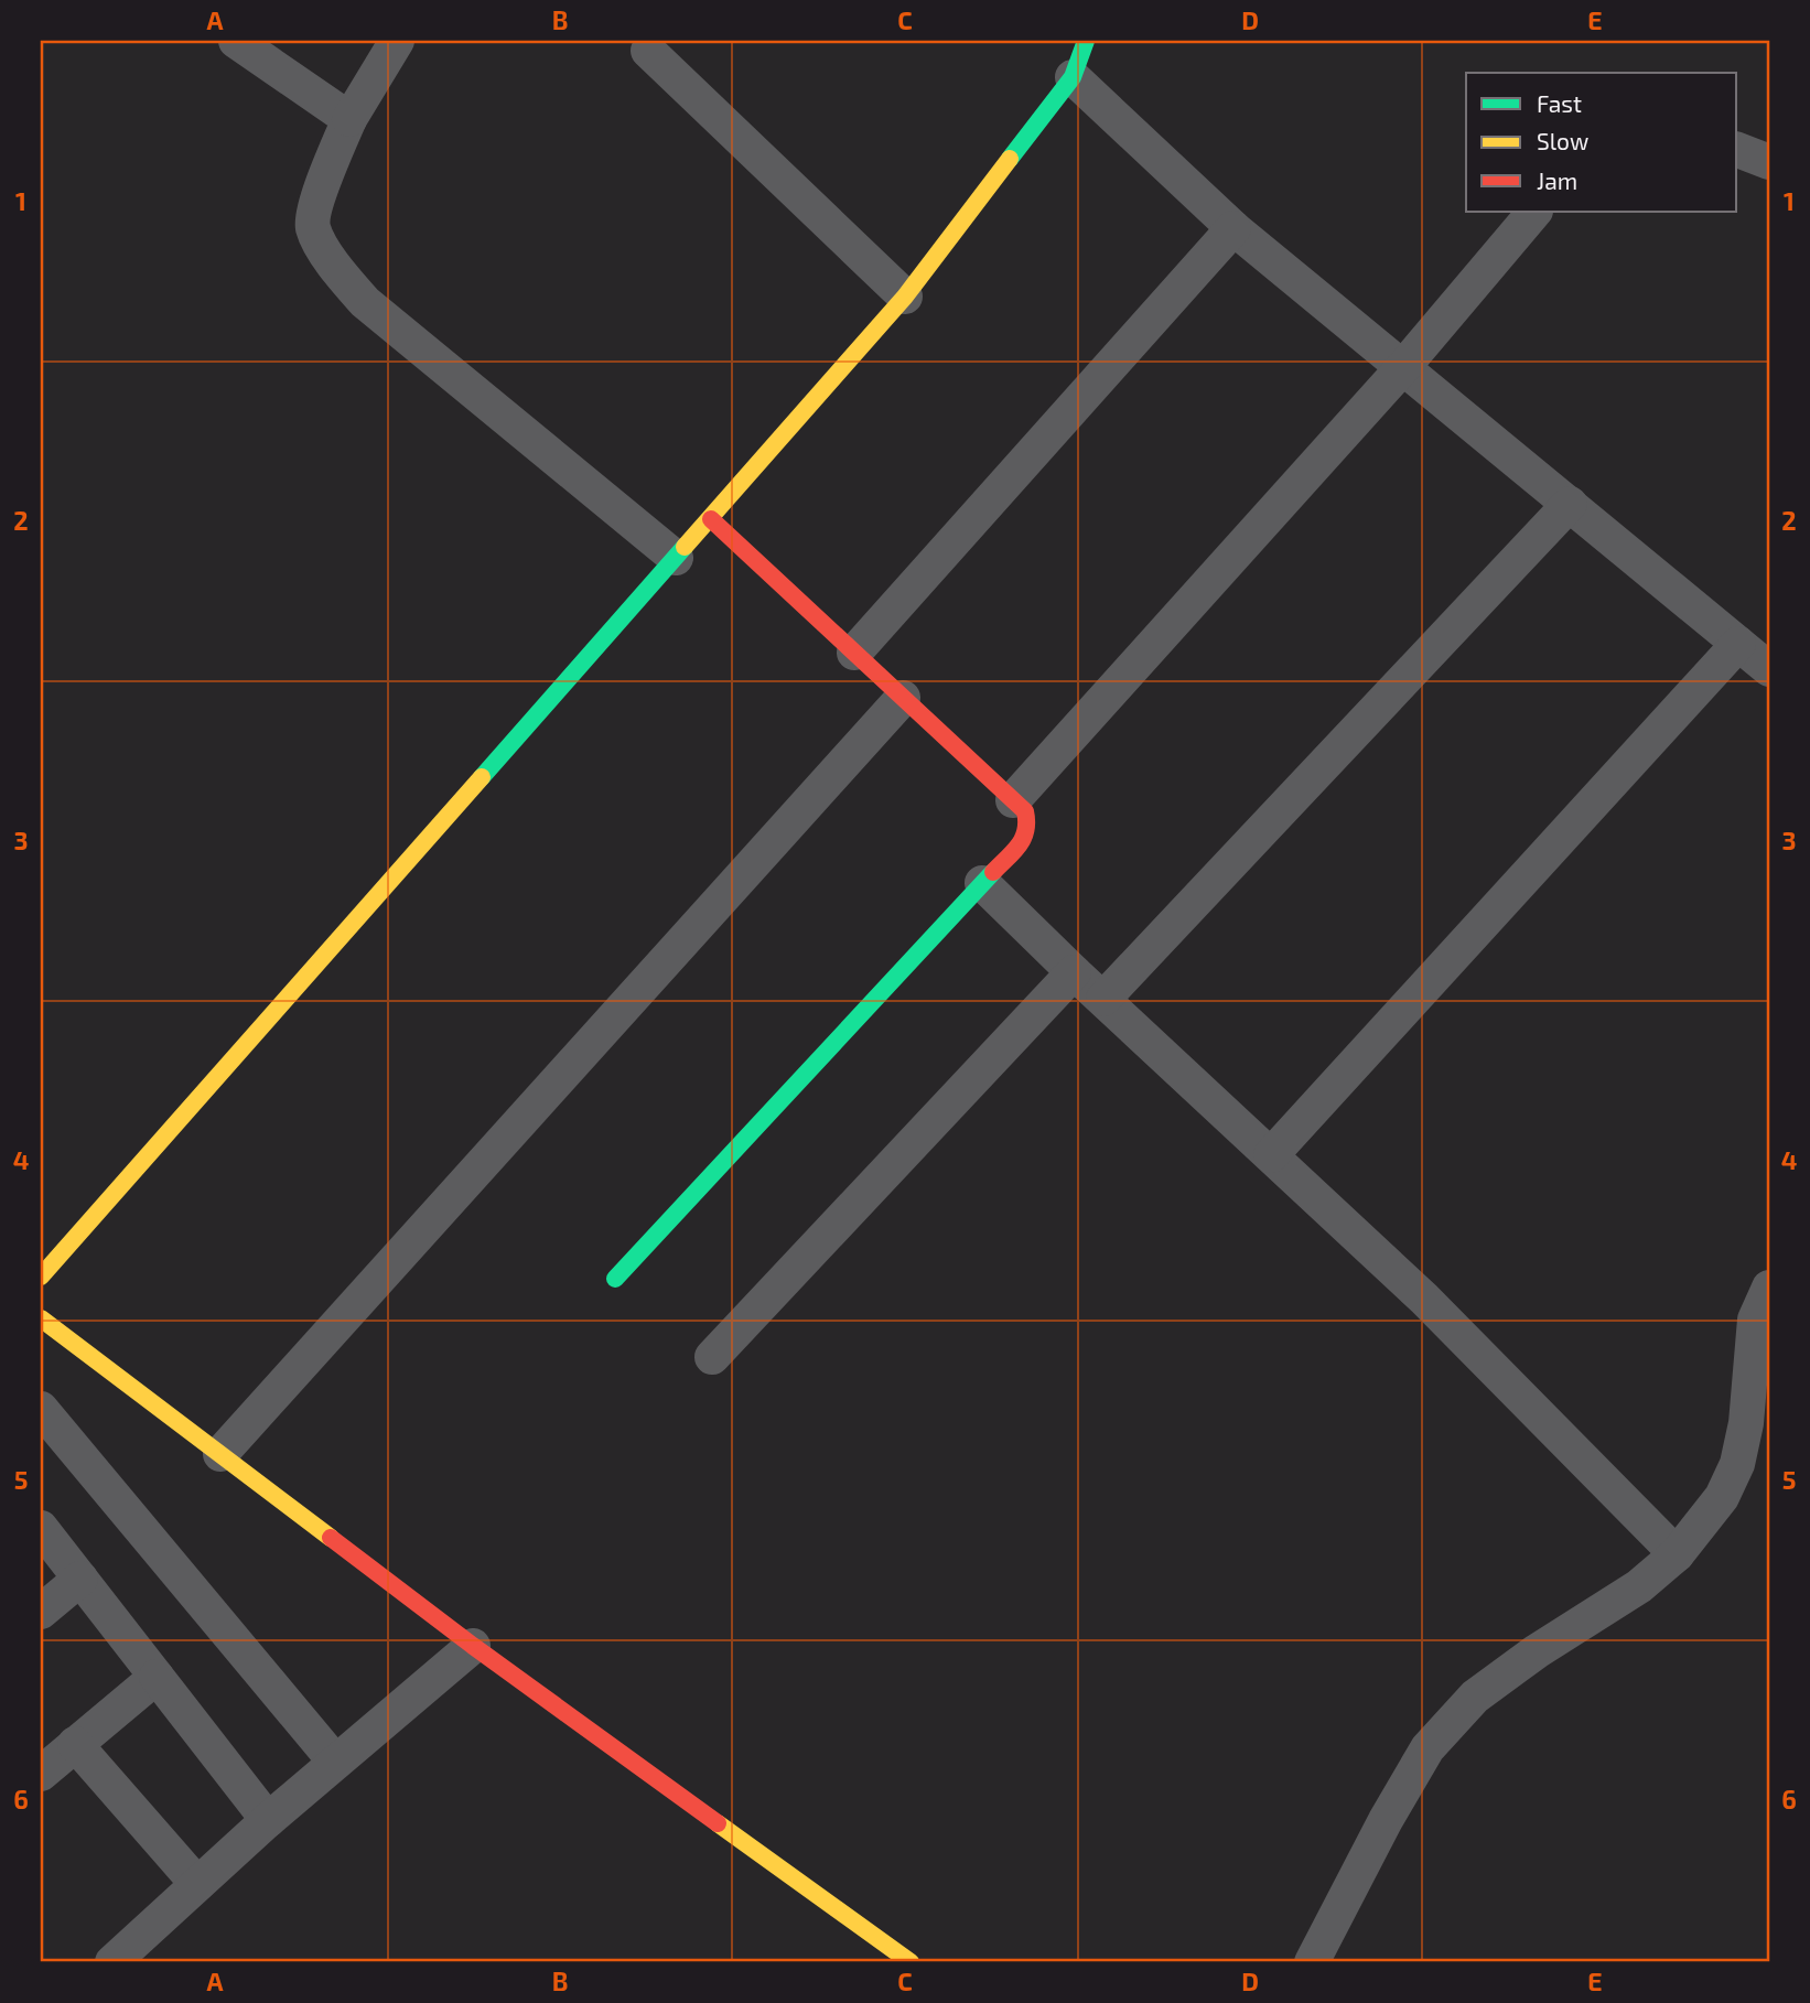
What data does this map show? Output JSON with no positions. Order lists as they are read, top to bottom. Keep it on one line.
{"legend":["Fast","Slow","Jam"],"grid":{"columns":["A","B","C","D","E"],"rows":["1","2","3","4","5","6"]}}
